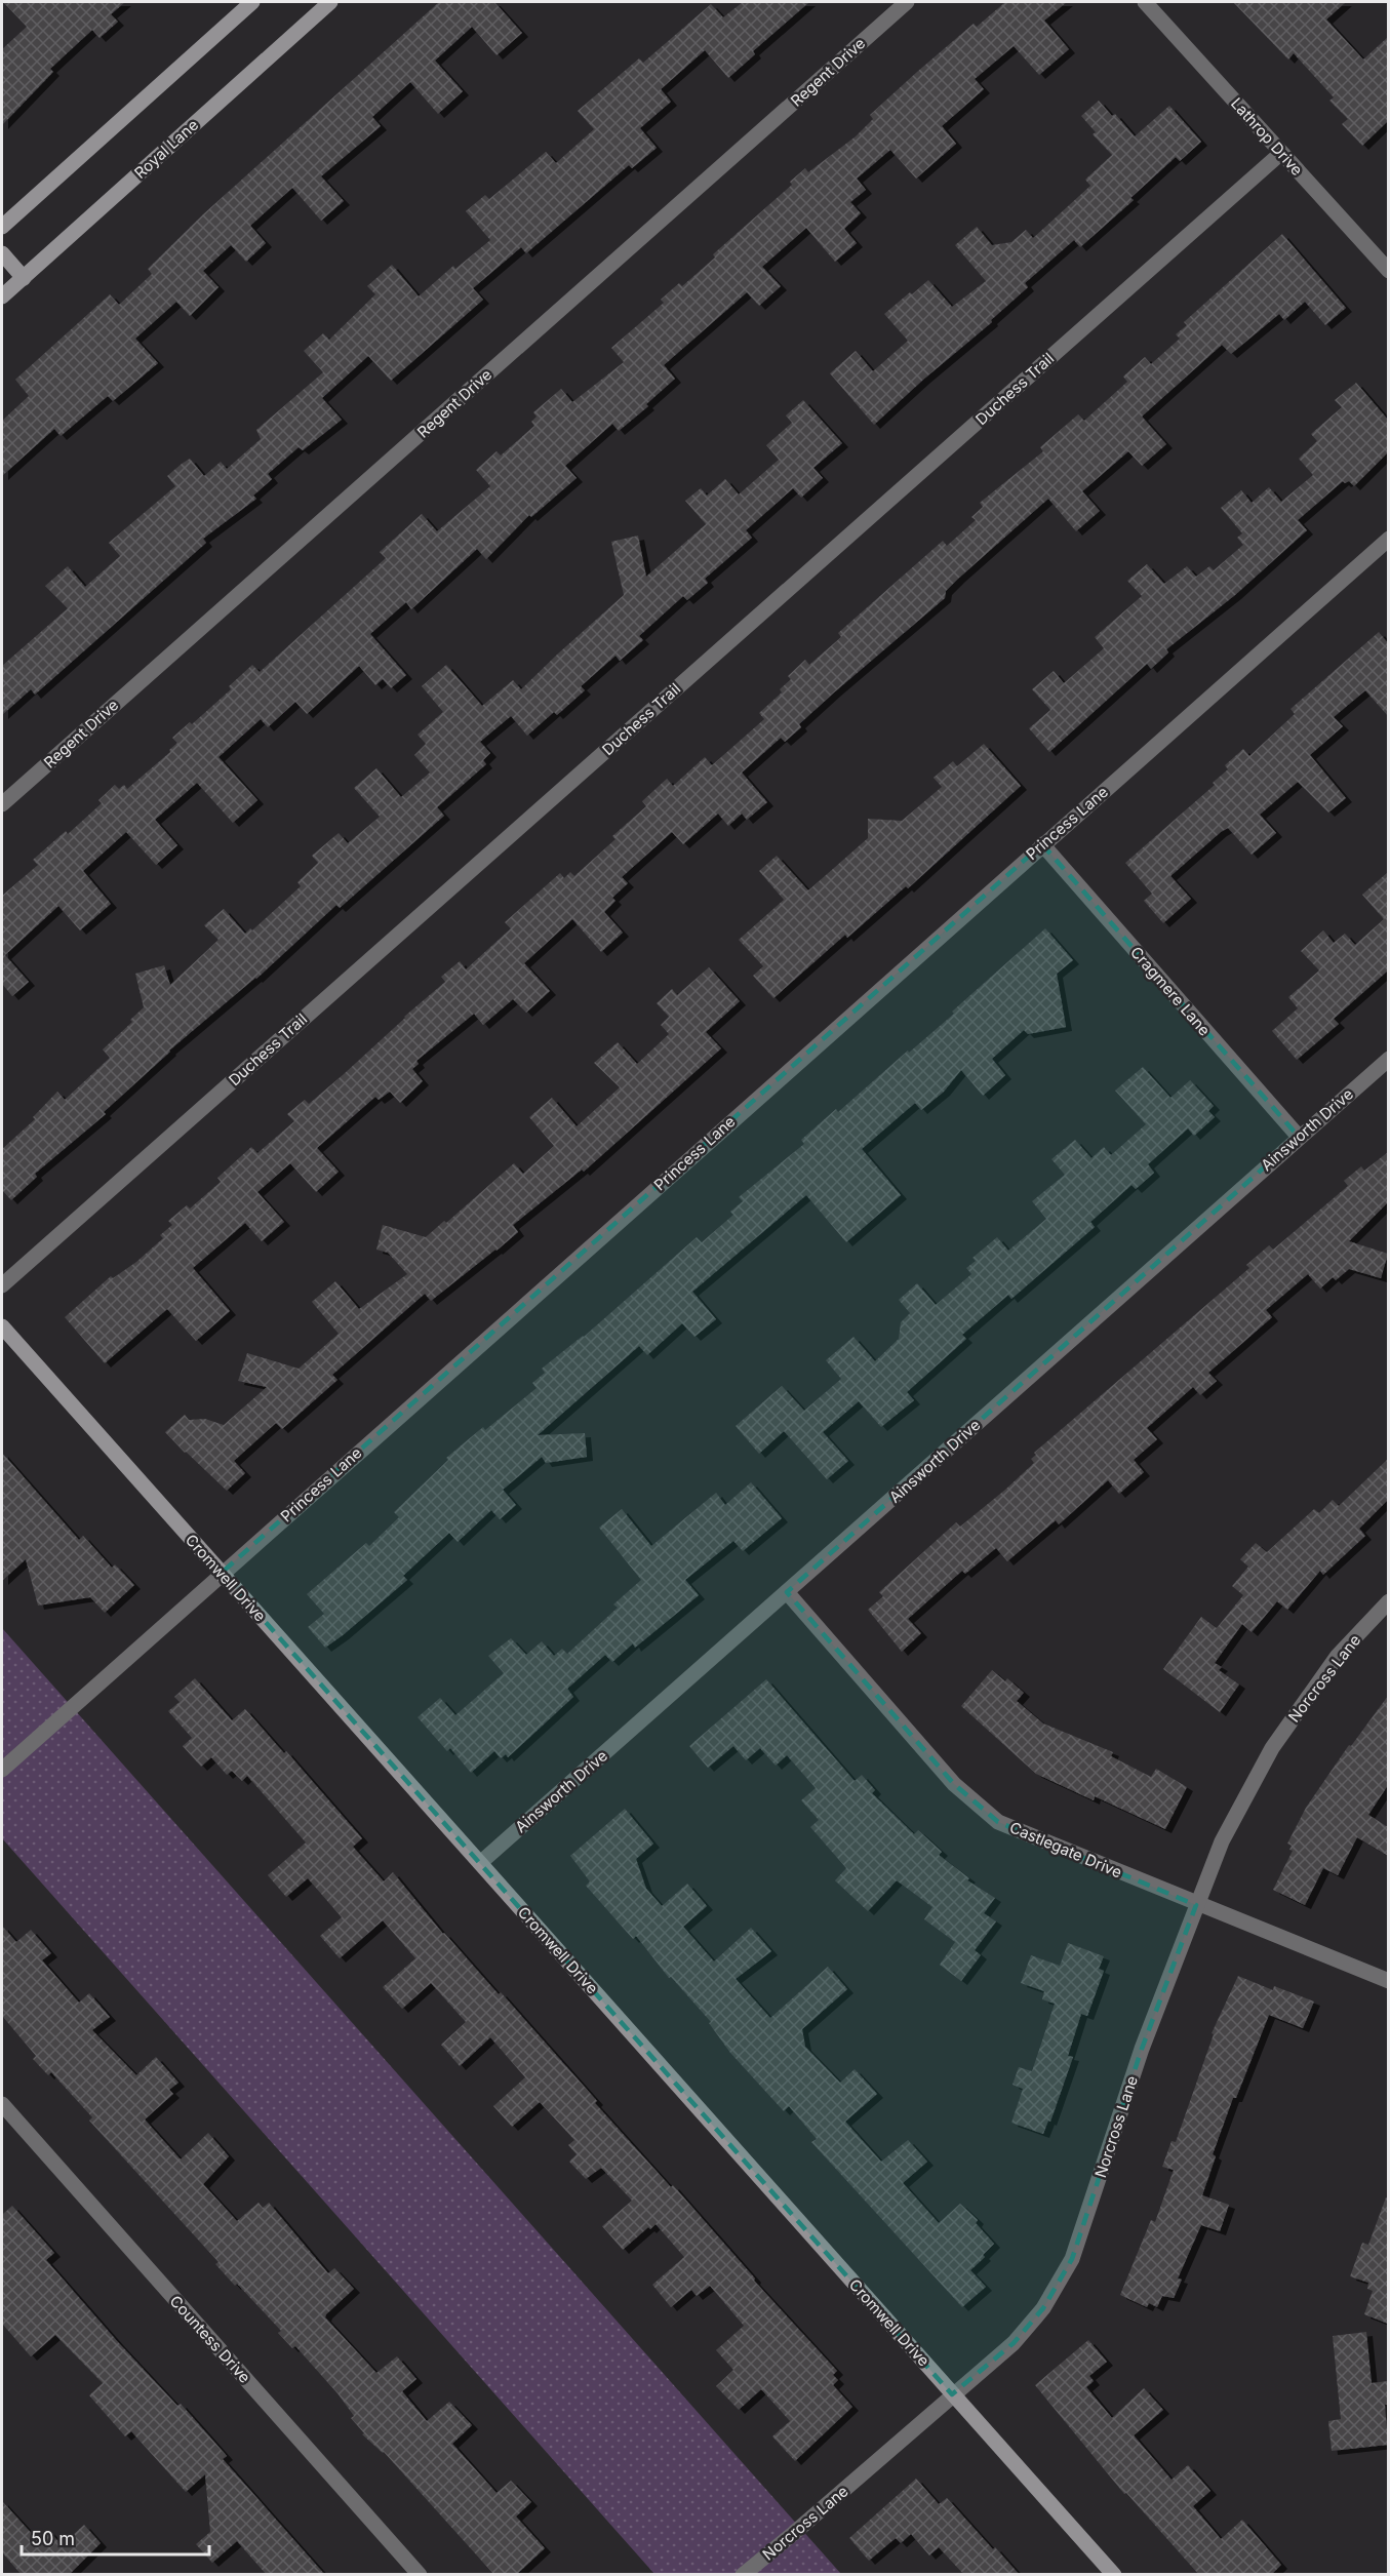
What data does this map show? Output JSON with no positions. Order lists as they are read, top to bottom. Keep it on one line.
{"streets":{"street":["Regent Drive","Lathrop Drive","Royal Lane","Duchess Trail","Princess Lane","Cragmere Lane","Ainsworth Drive","Cromwell Drive","Norcross Lane","Castlegate Drive","Countess Drive"]},"crossings":[["Lathrop Drive","Duchess Trail"],["Princess Lane","Cragmere Lane"],["Princess Lane","Cromwell Drive"],["Cragmere Lane","Ainsworth Drive"],["Ainsworth Drive","Cromwell Drive"],["Ainsworth Drive","Castlegate Drive"],["Cromwell Drive","Norcross Lane"],["Norcross Lane","Castlegate Drive"]],"scale_bar":"50 m"}
